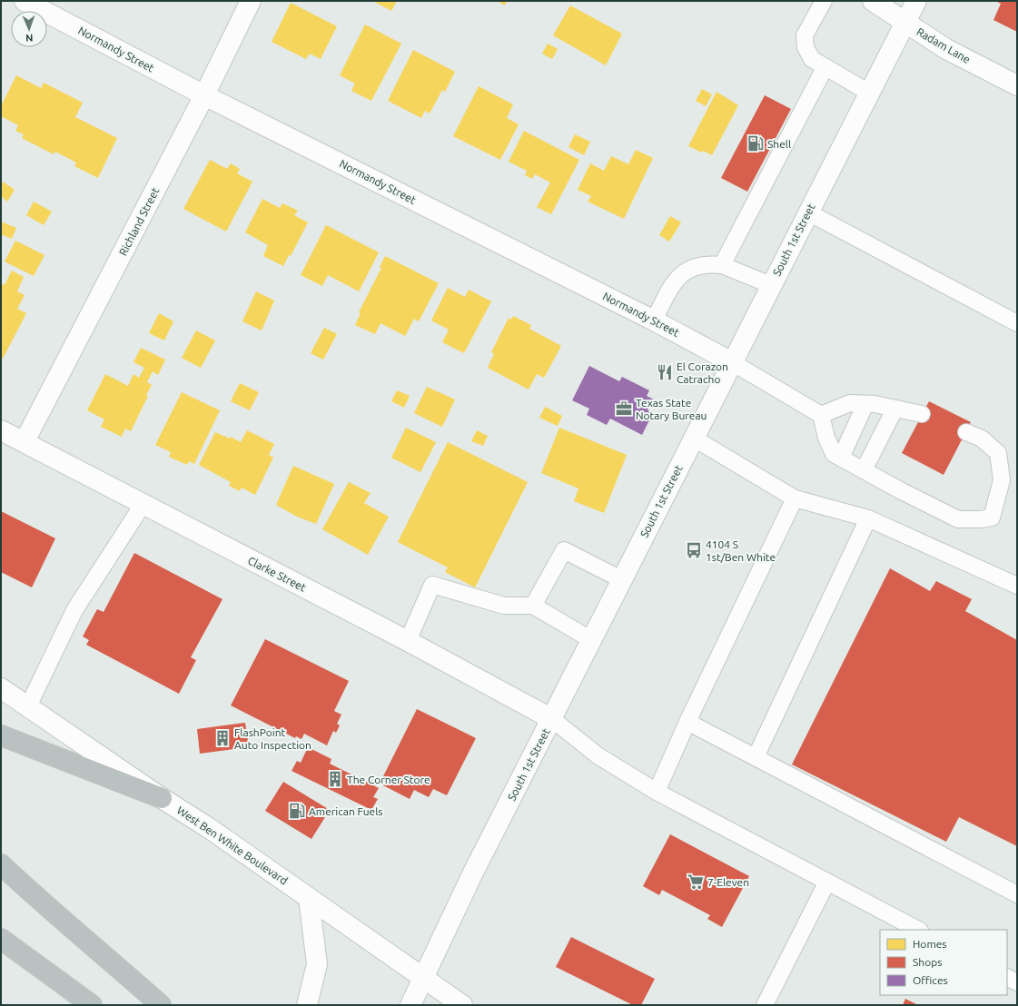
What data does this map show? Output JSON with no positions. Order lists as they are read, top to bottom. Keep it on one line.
{"streets":{"street":["Radam Lane","Normandy Street","Richland Street","South 1st Street","Clarke Street","West Ben White Boulevard"]},"crossings":[["Radam Lane","South 1st Street"],["Normandy Street","Richland Street"],["Normandy Street","South 1st Street"],["Richland Street","Clarke Street"],["South 1st Street","Clarke Street"],["South 1st Street","West Ben White Boulevard"]],"places":{"fuel station":["Shell","American Fuels"],"restaurant":["El Corazon Catracho"],"office":["Texas State Notary Bureau"],"bus stop":["4104 S 1st/Ben White"],"building":["FlashPoint Auto Inspection","The Corner Store"],"supermarket":["7-Eleven"]},"legend":["Homes","Shops","Offices"],"north":"bottom"}
